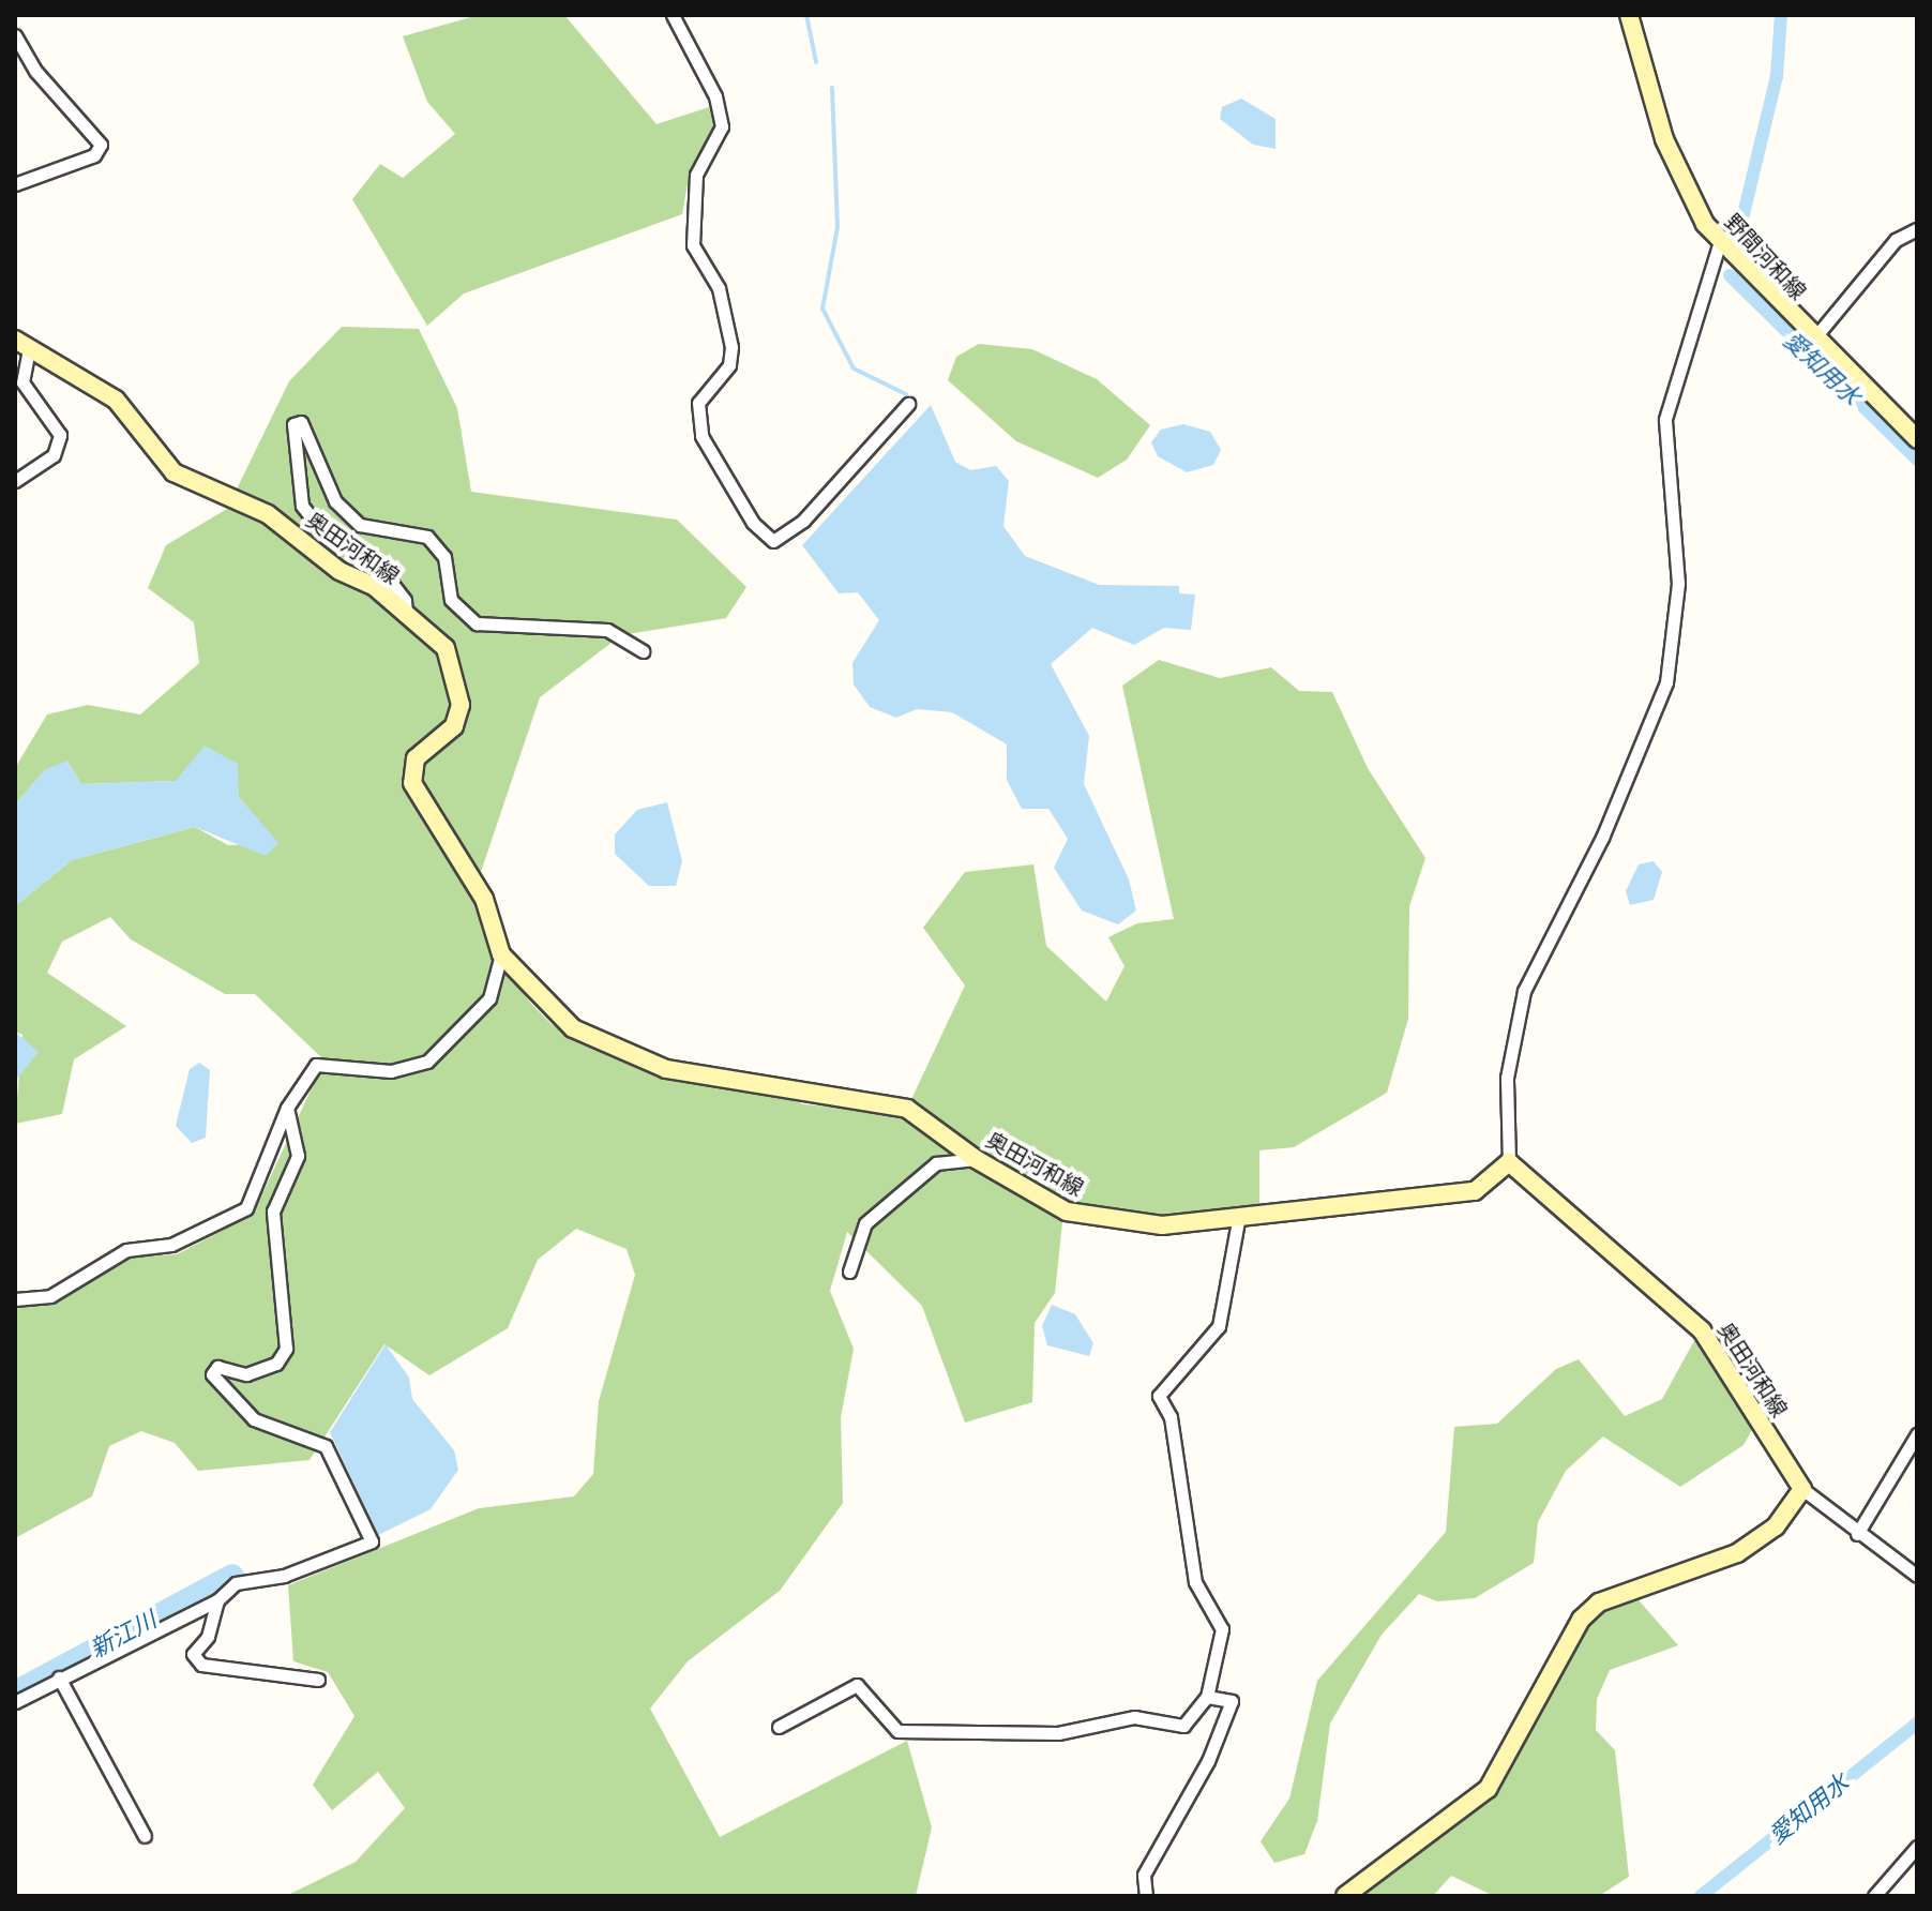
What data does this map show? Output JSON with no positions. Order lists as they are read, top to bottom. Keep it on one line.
{"streets":{"main road":["野間河和線","奥田河和線"]},"water":["愛知用水","新江川"]}
